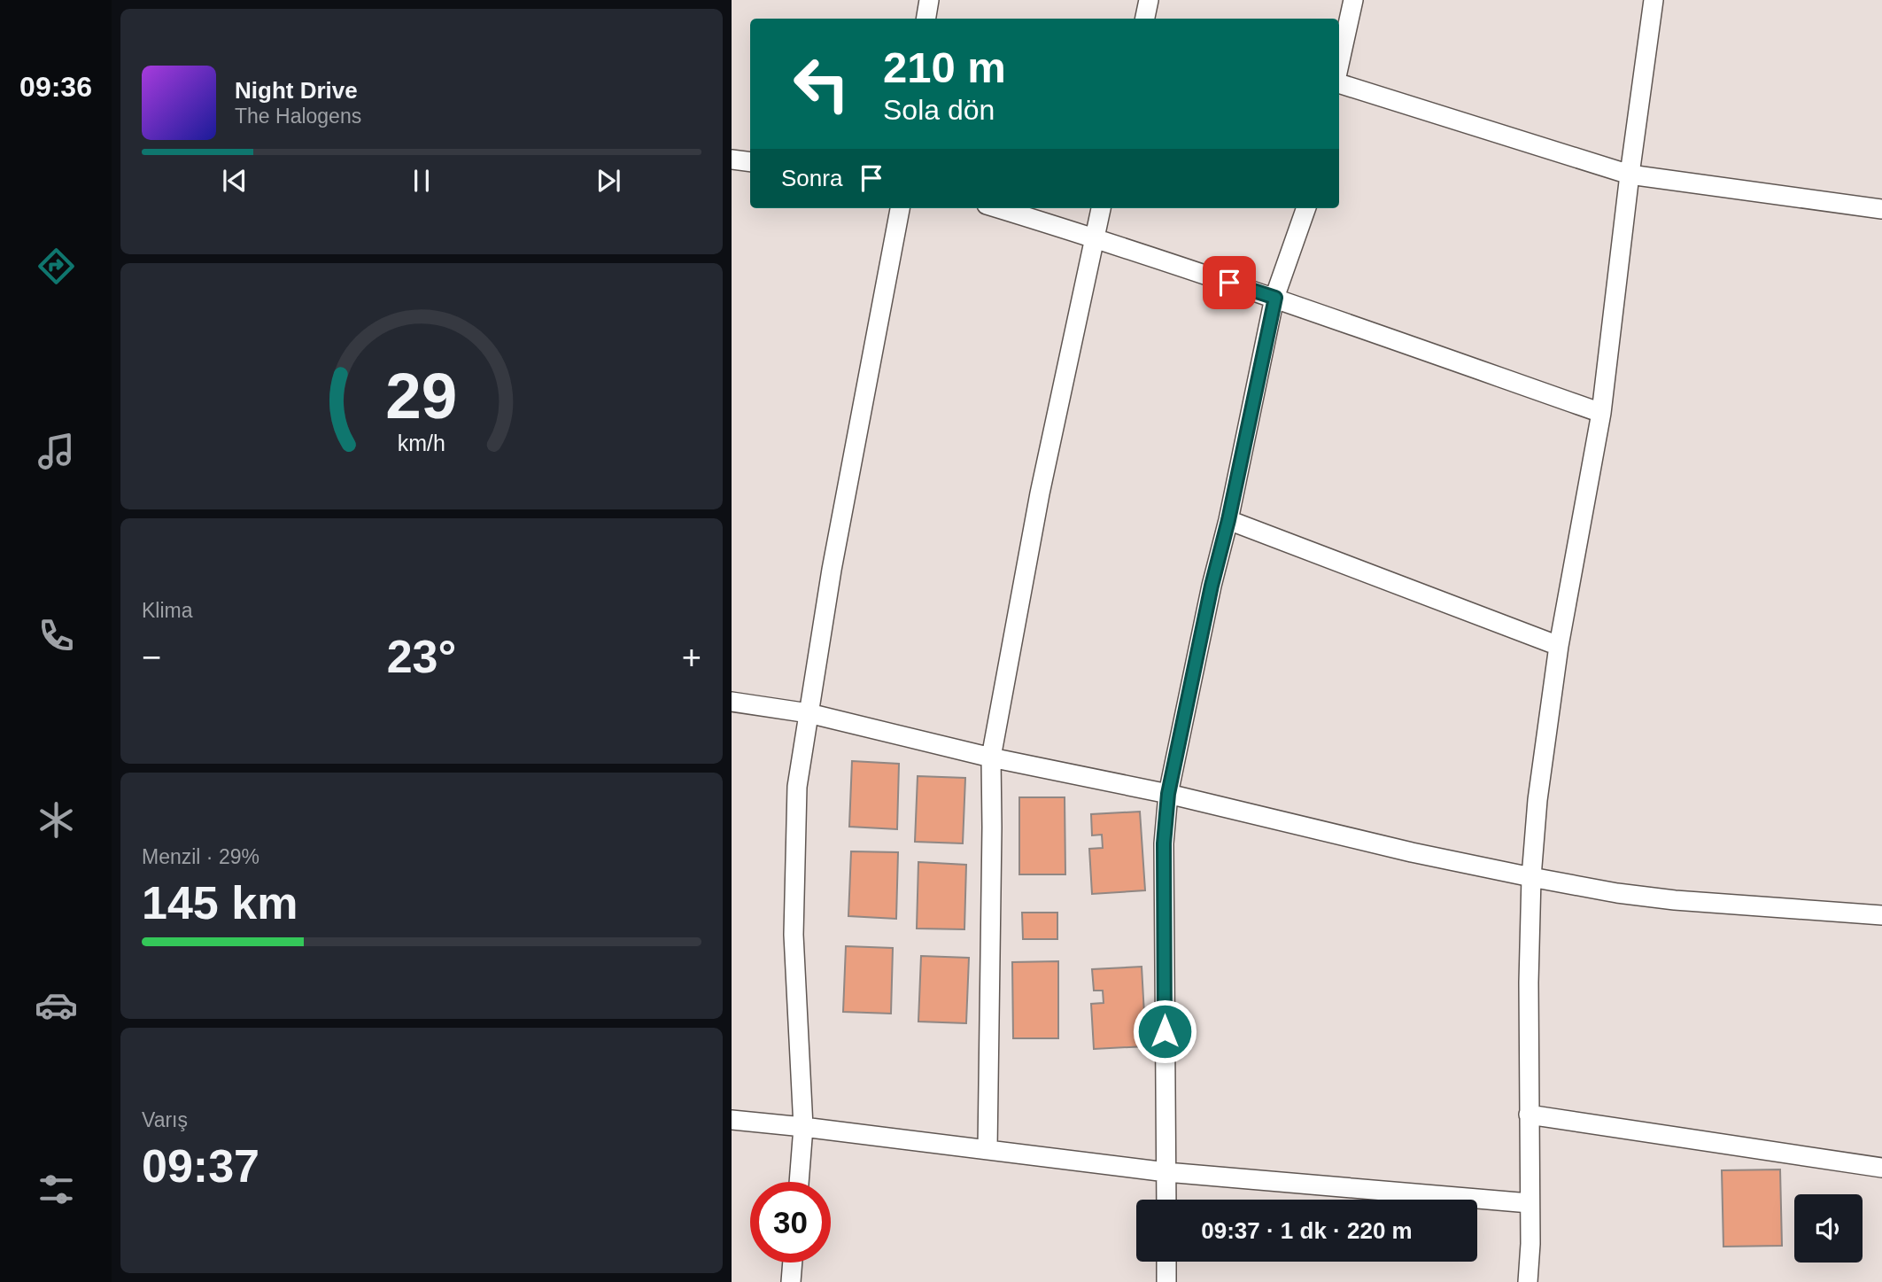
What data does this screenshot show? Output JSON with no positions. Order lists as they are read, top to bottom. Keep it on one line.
{"page":{"tabs":"09:36","turn":["210 m","Sola dön"],"song":["Night Drive","The Halogens"],"then":"Sonra","tile":["Klima",["Menzil · 29%","145 km"],["Varış","09:37"]],"heat":["−","23°","+"],"limit":"30","trip":"09:37 · 1 dk · 220 m","gauge":["29","km/h"]}}
